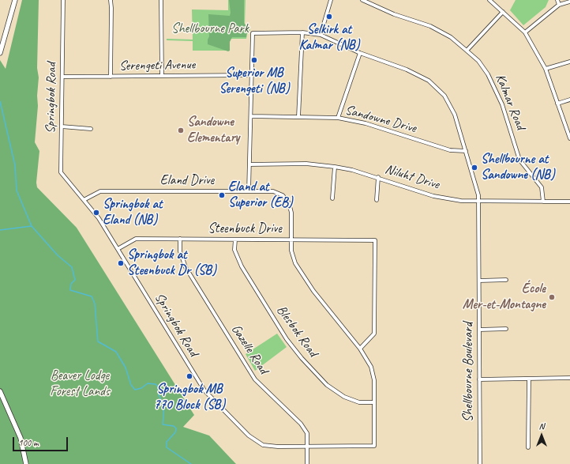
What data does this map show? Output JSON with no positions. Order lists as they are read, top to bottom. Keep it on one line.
{"streets":{"street":["Serengeti Avenue","Springbok Road","Kalmar Road","Sandowne Drive","Niluht Drive","Eland Drive","Steenbuck Drive","Blesbok Road","Gazelle Road","Shellbourne Boulevard"]},"crossings":[["Serengeti Avenue","Springbok Road"],["Serengeti Avenue","Shellbourne Boulevard"],["Springbok Road","Eland Drive"],["Springbok Road","Steenbuck Drive"],["Springbok Road","Blesbok Road"],["Springbok Road","Gazelle Road"],["Kalmar Road","Niluht Drive"],["Sandowne Drive","Shellbourne Boulevard"],["Niluht Drive","Shellbourne Boulevard"],["Eland Drive","Steenbuck Drive"],["Steenbuck Drive","Blesbok Road"],["Steenbuck Drive","Gazelle Road"]],"parks":["Shellbourne Park","Beaver Lodge Forest Lands"],"places":["Selkirk at Kalmar (NB)","Superior MB Serengeti (NB)","Sandowne Elementary","Shellbourne at Sandowne (NB)","Eland at Superior (EB)","Springbok at Eland (NB)","Springbok at Steenbuck Dr (SB)","École Mer-et-Montagne","Springbok MB 770 Block (SB)"],"scale_bar":"100 m","north":"top"}
